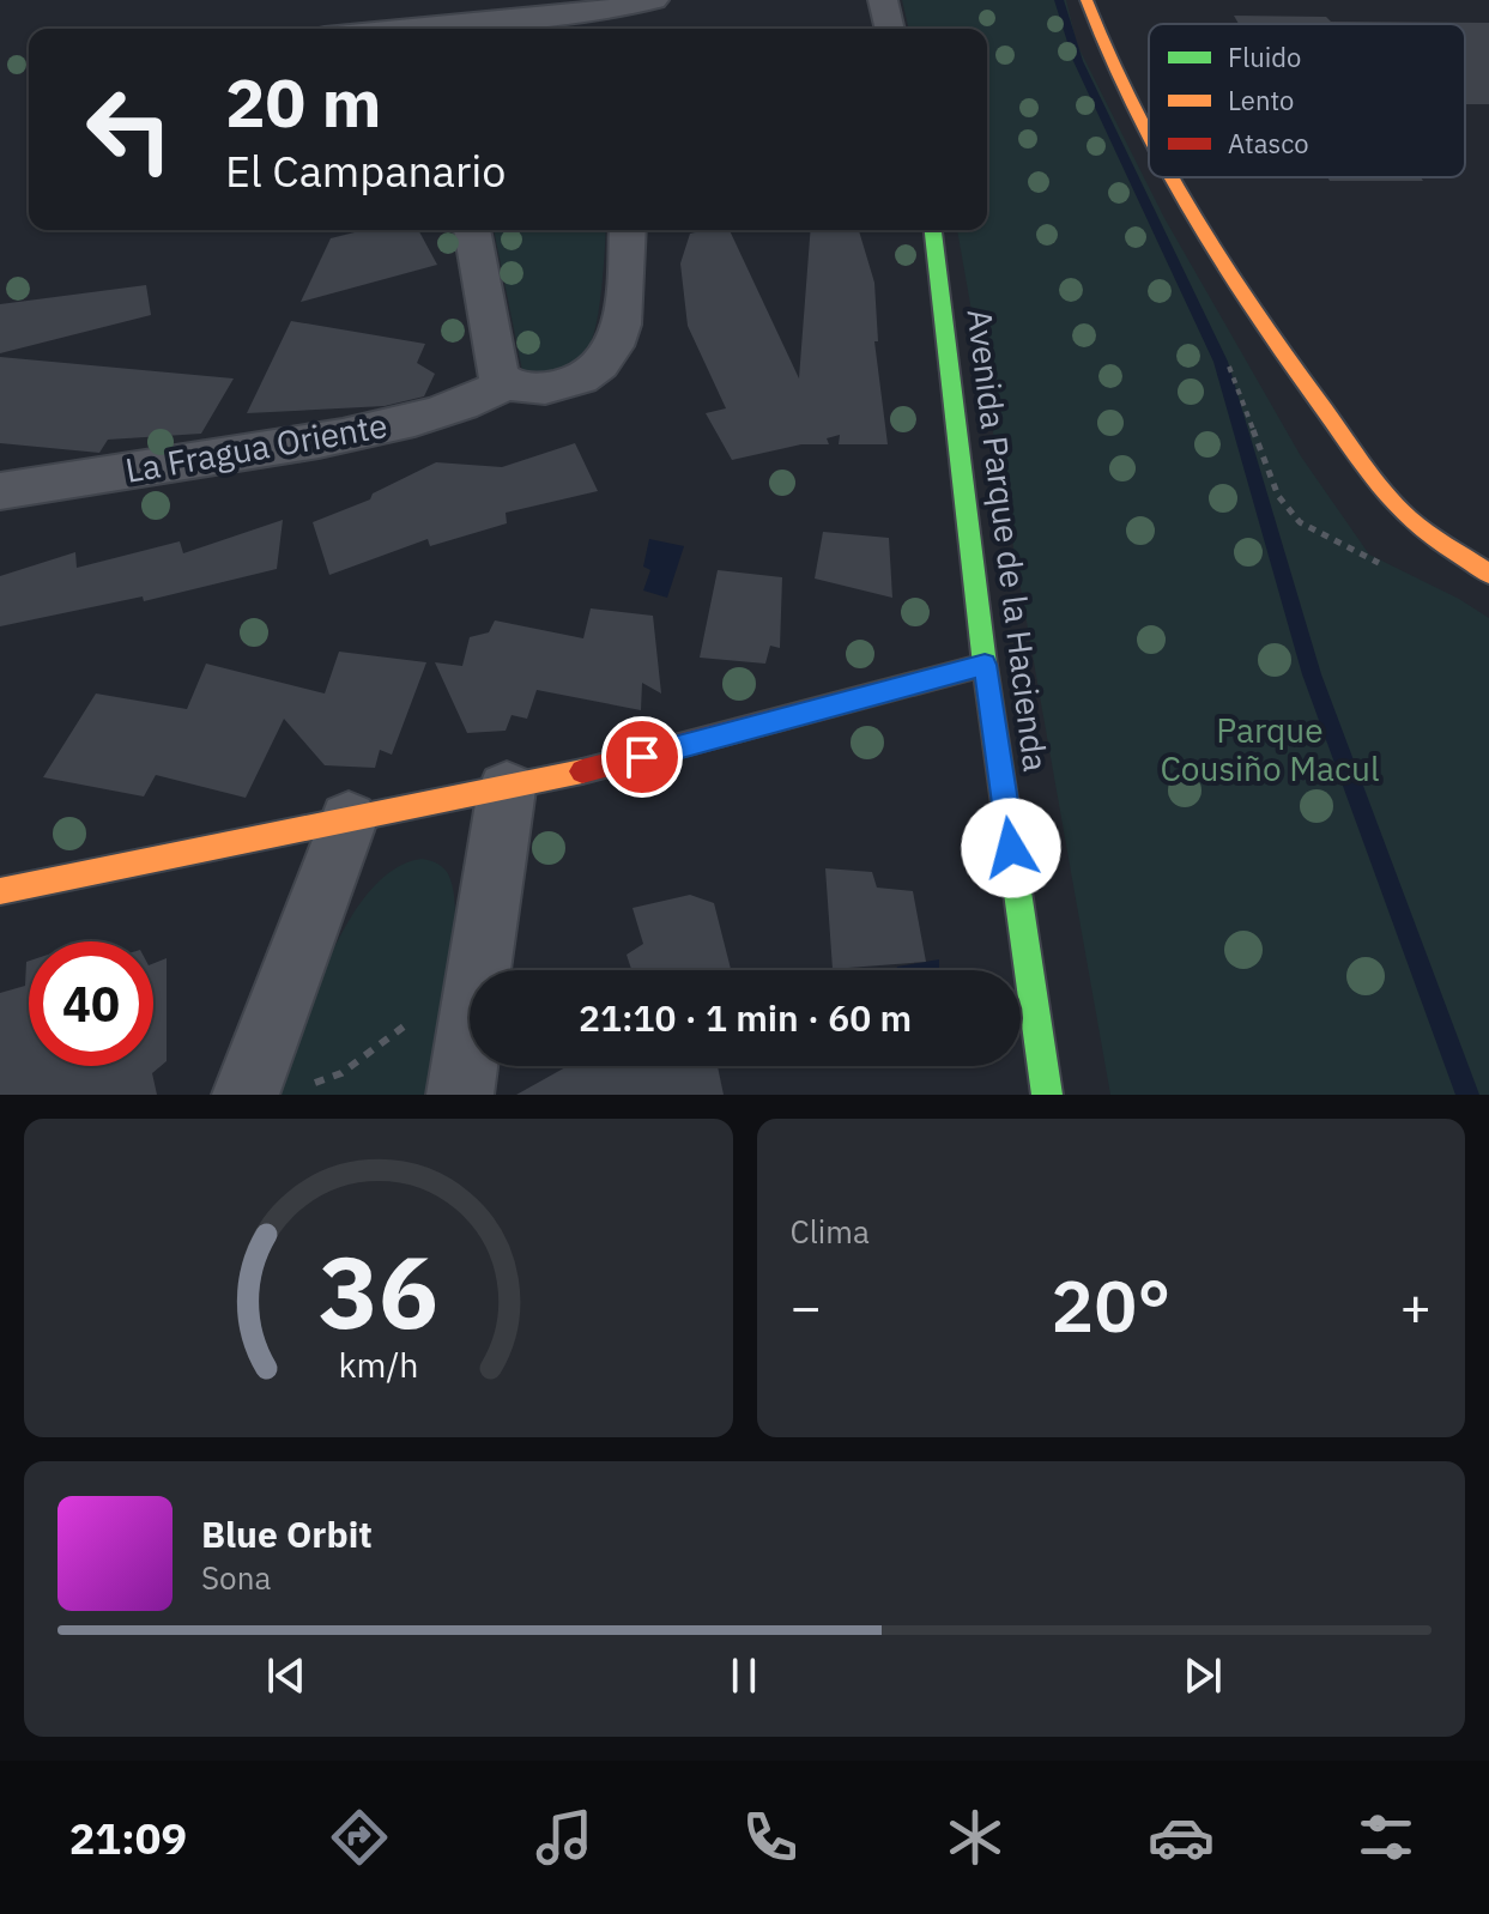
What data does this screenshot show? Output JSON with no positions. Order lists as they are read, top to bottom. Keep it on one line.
{"streets":{"street":["La Fragua Oriente","Avenida Parque de la Hacienda"]},"parks":["Parque Cousiño Macul"],"legend":["Fluido","Lento","Atasco"],"page":{"turn":["20 m","El Campanario"],"limit":"40","trip":"21:10 · 1 min · 60 m","tile":"Clima","heat":["−","20°","+"],"song":["Blue Orbit","Sona"],"tabs":"21:09","gauge":["36","km/h"]}}
